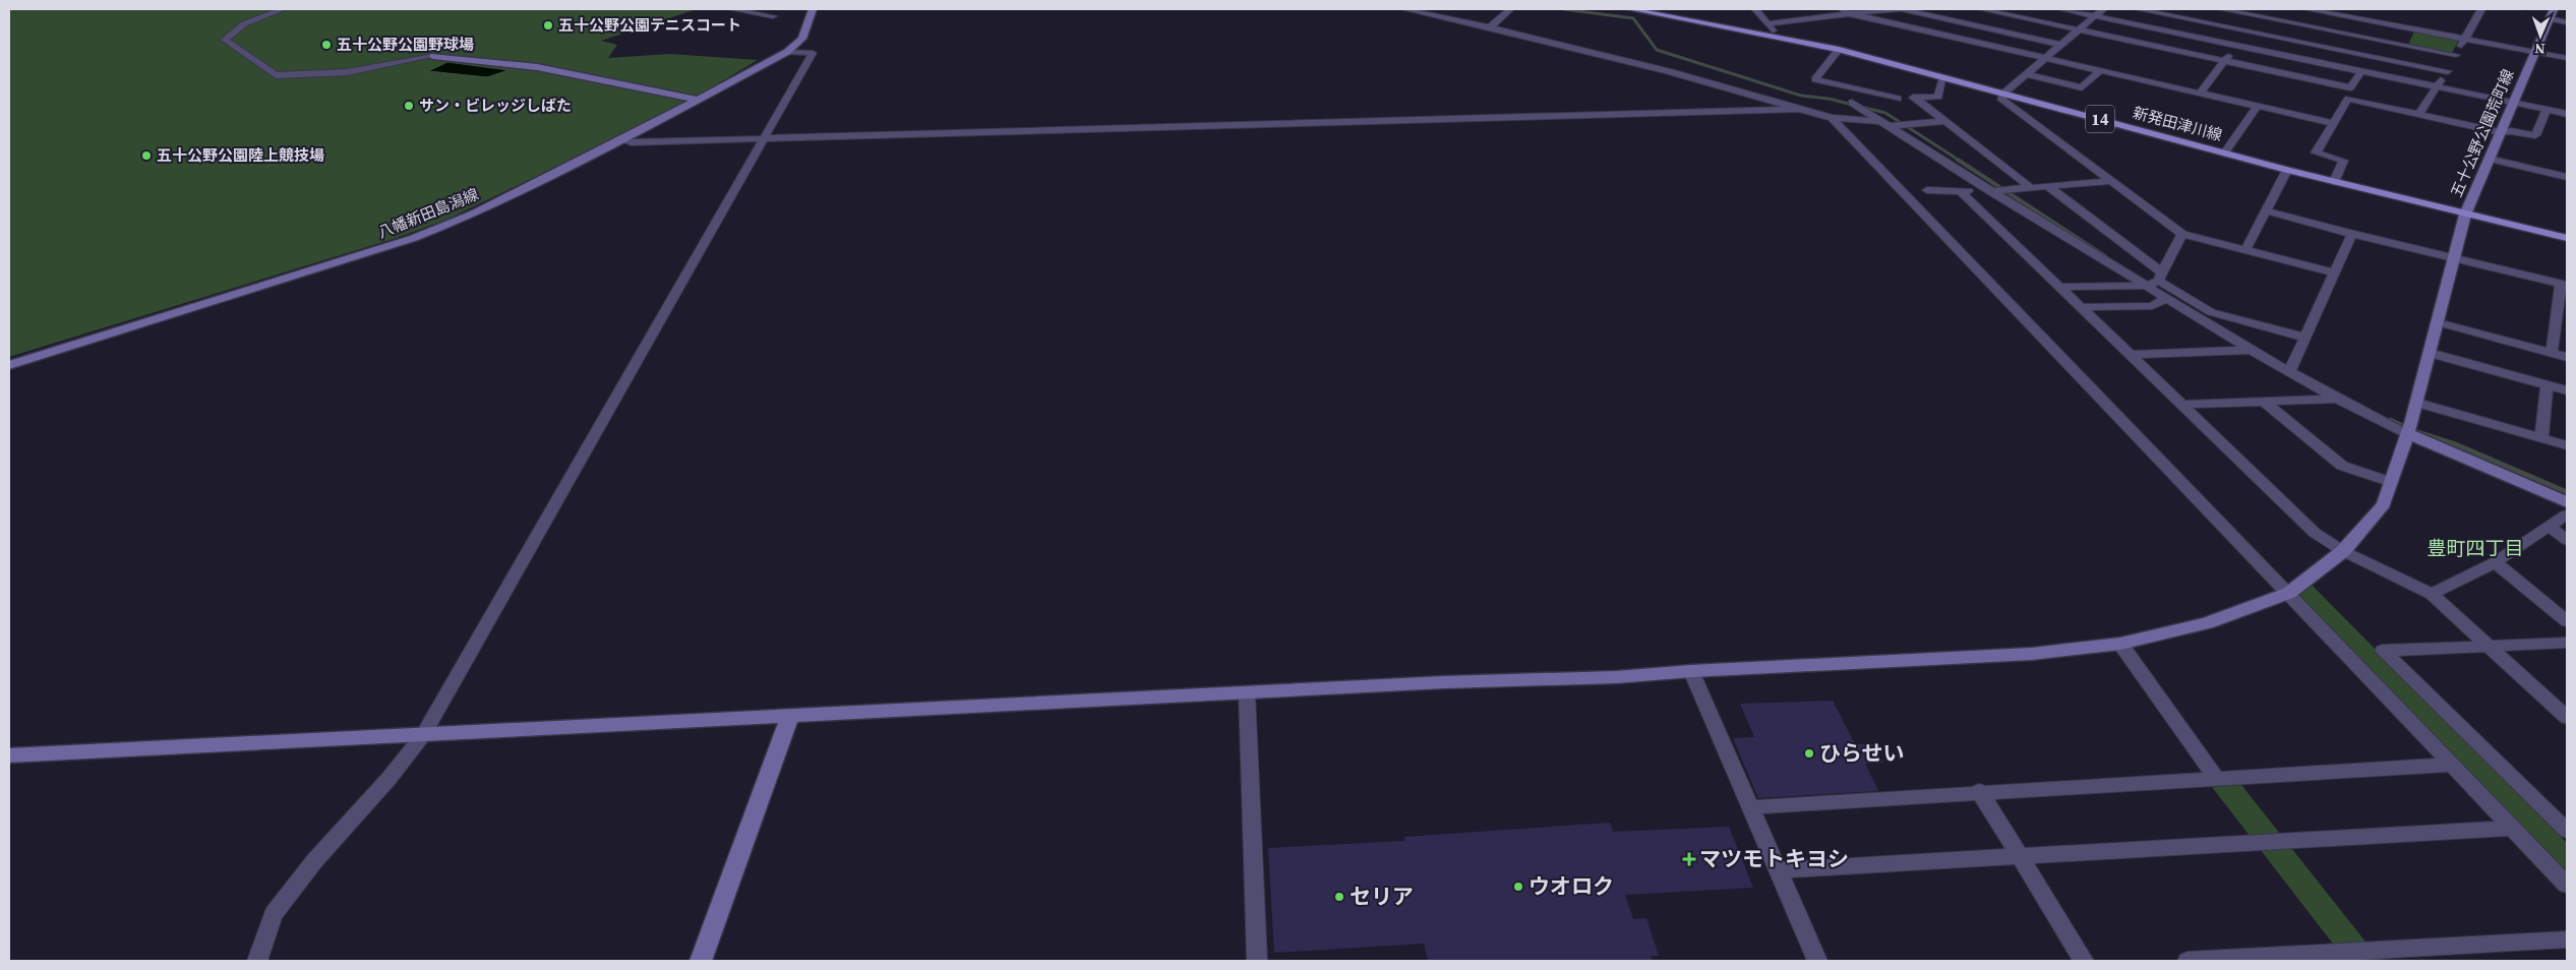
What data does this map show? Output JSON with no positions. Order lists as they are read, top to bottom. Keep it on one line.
{"streets":{"main road":["14","新発田津川線"],"street":["五十公野公園荒町線","八幡新田島潟線"]},"crossings":[["新発田津川線","五十公野公園荒町線"]],"districts":["豊町四丁目"],"places":{"other":["五十公野公園テニスコート","五十公野公園野球場","サン・ビレッジしばた","五十公野公園陸上競技場","ひらせい","ウオロク","セリア"],"health":["マツモトキヨシ"]},"north":"bottom"}
